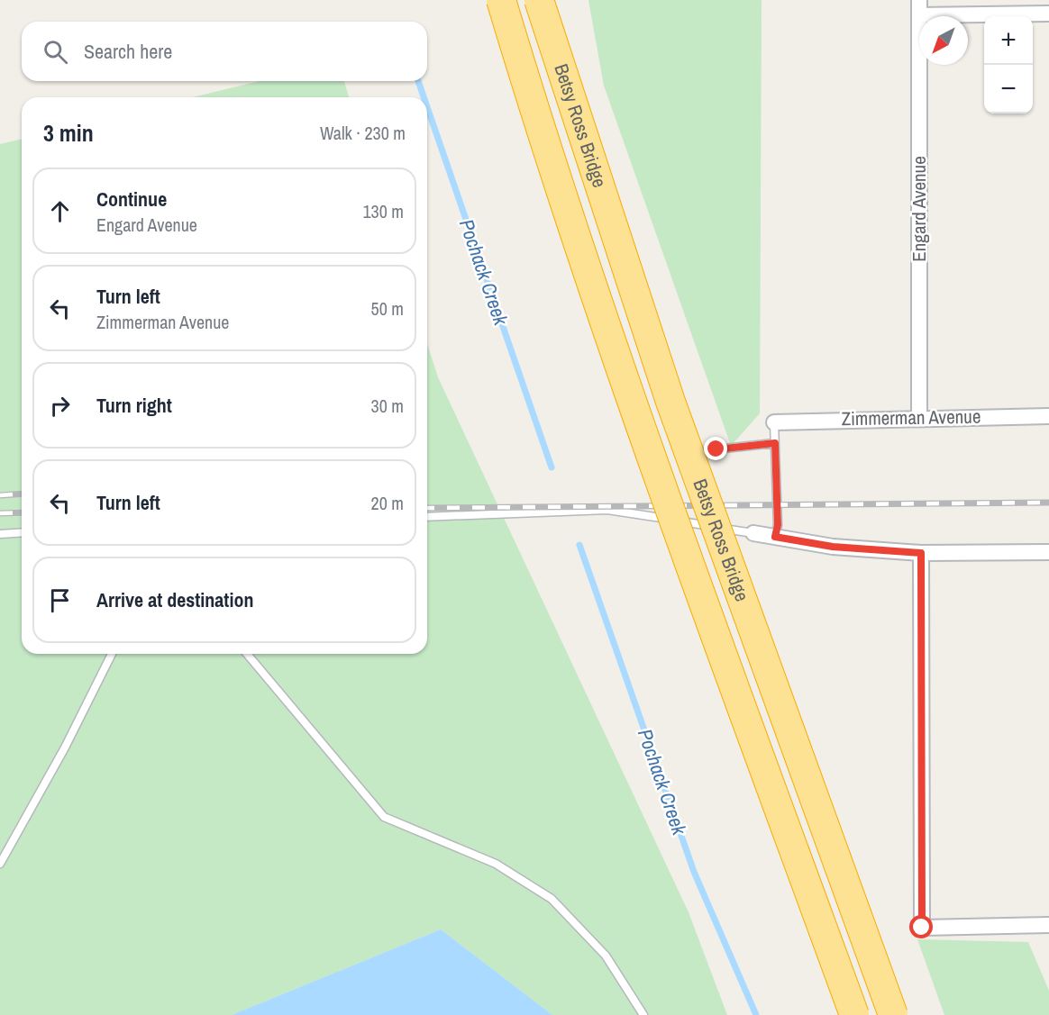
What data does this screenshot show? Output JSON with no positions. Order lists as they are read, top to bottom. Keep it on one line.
{"streets":{"highway":["Betsy Ross Bridge"],"street":["Engard Avenue","Zimmerman Avenue"]},"crossings":[["Engard Avenue","Zimmerman Avenue"]],"water":["Pochack Creek"],"north":"bottom left","page":{"map_buttons":["+","−"],"search":"Search here","heading":["3 min","Walk · 230 m"],"list":[["Continue","Engard Avenue","130 m"],["Turn left","Zimmerman Avenue","50 m"],["Turn right","30 m"],["Turn left","20 m"],"Arrive at destination"]}}
